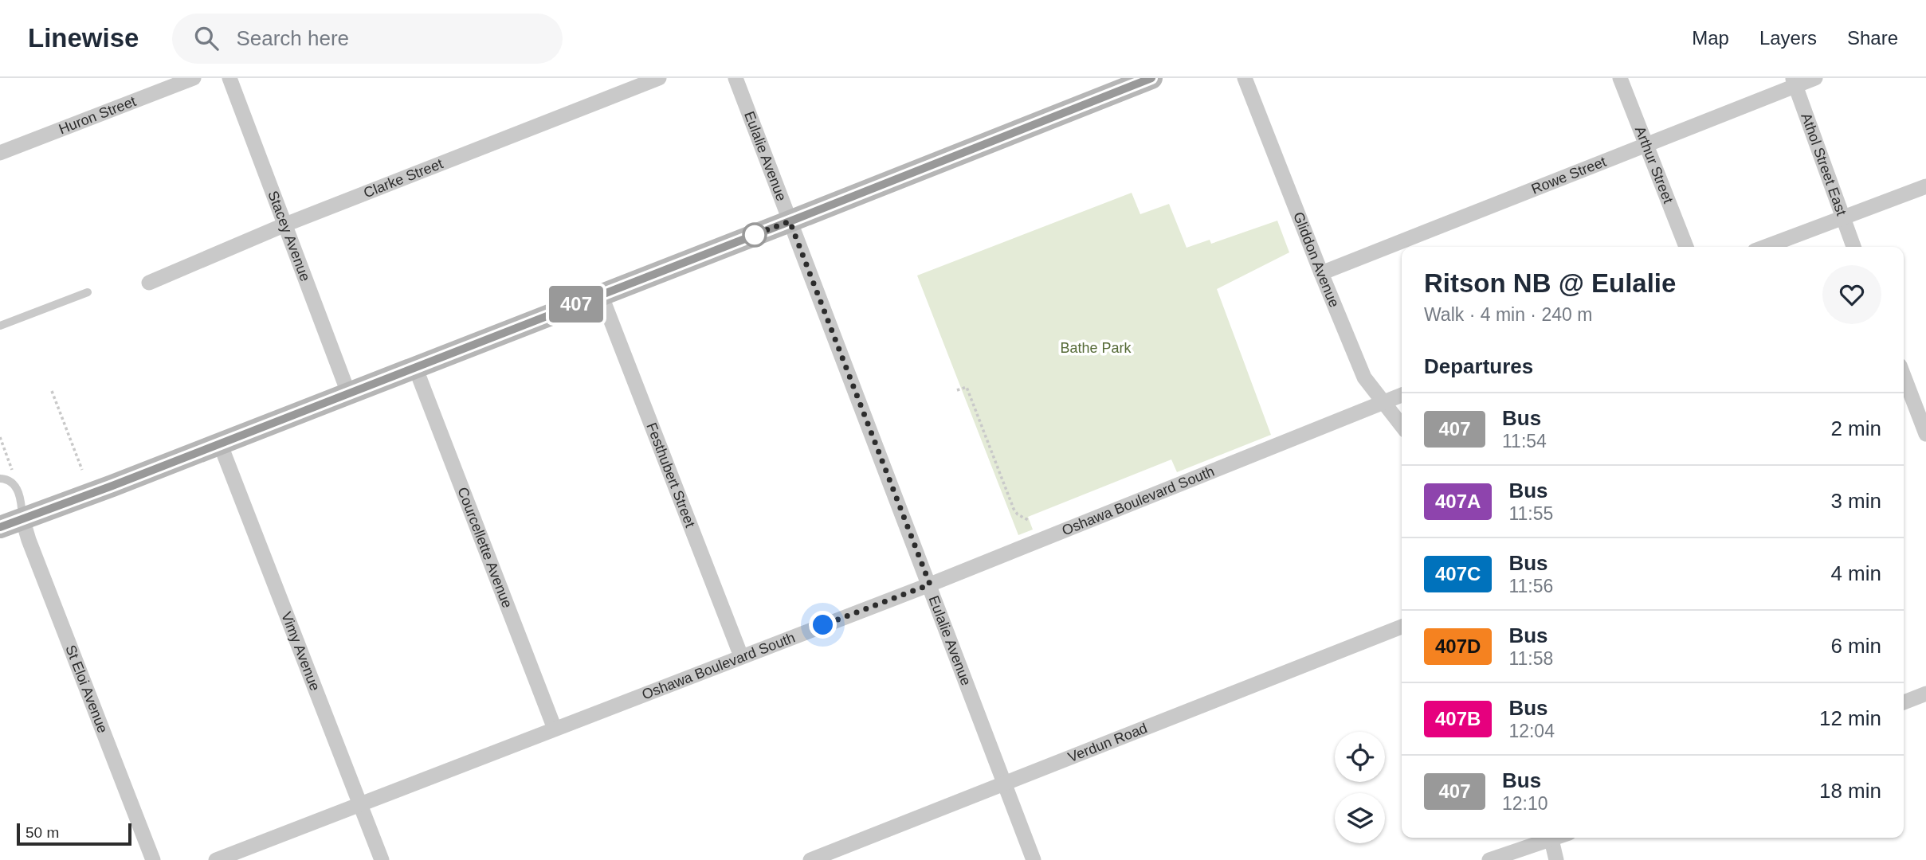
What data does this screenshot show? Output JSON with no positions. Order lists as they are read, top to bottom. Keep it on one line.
{"streets":{"street":["Huron Street","Eulalie Avenue","Arthur Street","Athol Street East","Rowe Street","Clarke Street","Stacey Avenue","Gliddon Avenue","Festhubert Street","Oshawa Boulevard South","Courcellette Avenue","Vimy Avenue","St Eloi Avenue","Verdun Road"]},"crossings":[["Eulalie Avenue","Oshawa Boulevard South"],["Eulalie Avenue","Verdun Road"],["Arthur Street","Rowe Street"],["Athol Street East","Rowe Street"],["Rowe Street","Gliddon Avenue"],["Clarke Street","Stacey Avenue"],["Gliddon Avenue","Oshawa Boulevard South"],["Festhubert Street","Oshawa Boulevard South"],["Oshawa Boulevard South","Courcellette Avenue"],["Oshawa Boulevard South","Vimy Avenue"]],"parks":["Bathe Park"],"lines":["bus line 407"],"scale_bar":"50 m","page":{"header":"Linewise","search":"Search here","nav":["Map","Layers","Share"],"on_map":"407","heading":[["Ritson NB @ Eulalie","Walk · 4 min · 240 m"],"Departures"],"list":[{"mark":"407","name":"Bus","note":"11:54","value":"2 min"},{"mark":"407A","name":"Bus","note":"11:55","value":"3 min"},{"mark":"407C","name":"Bus","note":"11:56","value":"4 min"},{"mark":"407D","name":"Bus","note":"11:58","value":"6 min"},{"mark":"407B","name":"Bus","note":"12:04","value":"12 min"},{"mark":"407","name":"Bus","note":"12:10","value":"18 min"}],"scale":"50 m"}}
